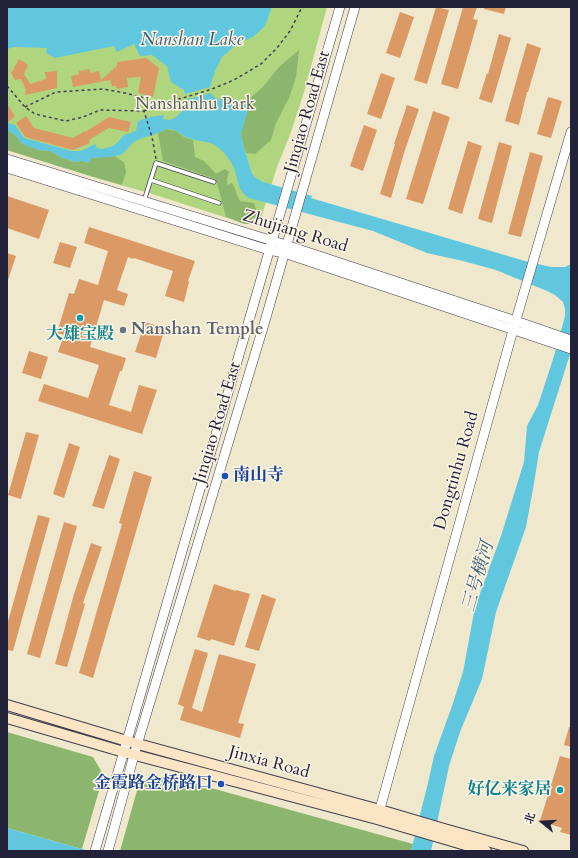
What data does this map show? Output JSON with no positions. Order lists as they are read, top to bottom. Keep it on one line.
{"streets":{"main road":["Jinxia Road"],"street":["Jinqiao Road East","Zhujiang Road","Dongtinhu Road"]},"crossings":[["Jinqiao Road East","Zhujiang Road"],["Jinqiao Road East","Jinxia Road"],["Zhujiang Road","Dongtinhu Road"],["Dongtinhu Road","Jinxia Road"]],"water":["Nanshan Lake","三号横河"],"parks":["Nanshanhu Park"],"places":["大雄宝殿","Nanshan Temple","南山寺","金霞路金桥路口","好亿来家居"],"north":"left"}
